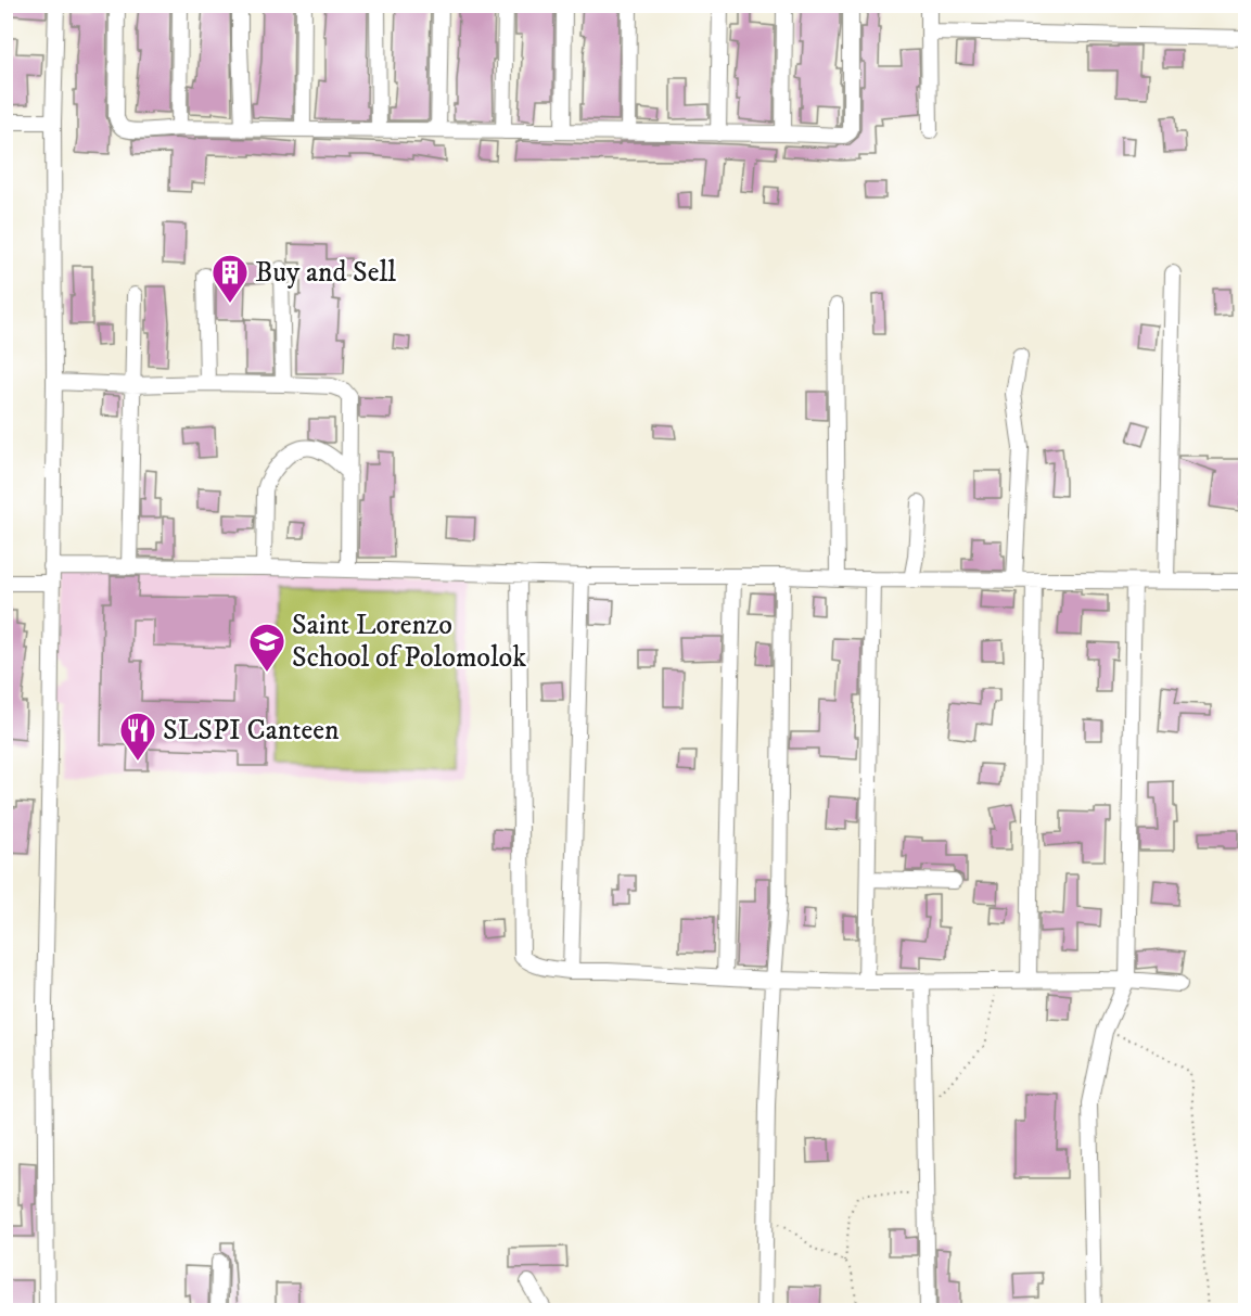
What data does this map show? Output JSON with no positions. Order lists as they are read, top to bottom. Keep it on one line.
{"places":{"building":["Buy and Sell"],"school or university":["Saint Lorenzo School of Polomolok"],"restaurant":["SLSPI Canteen"]}}
